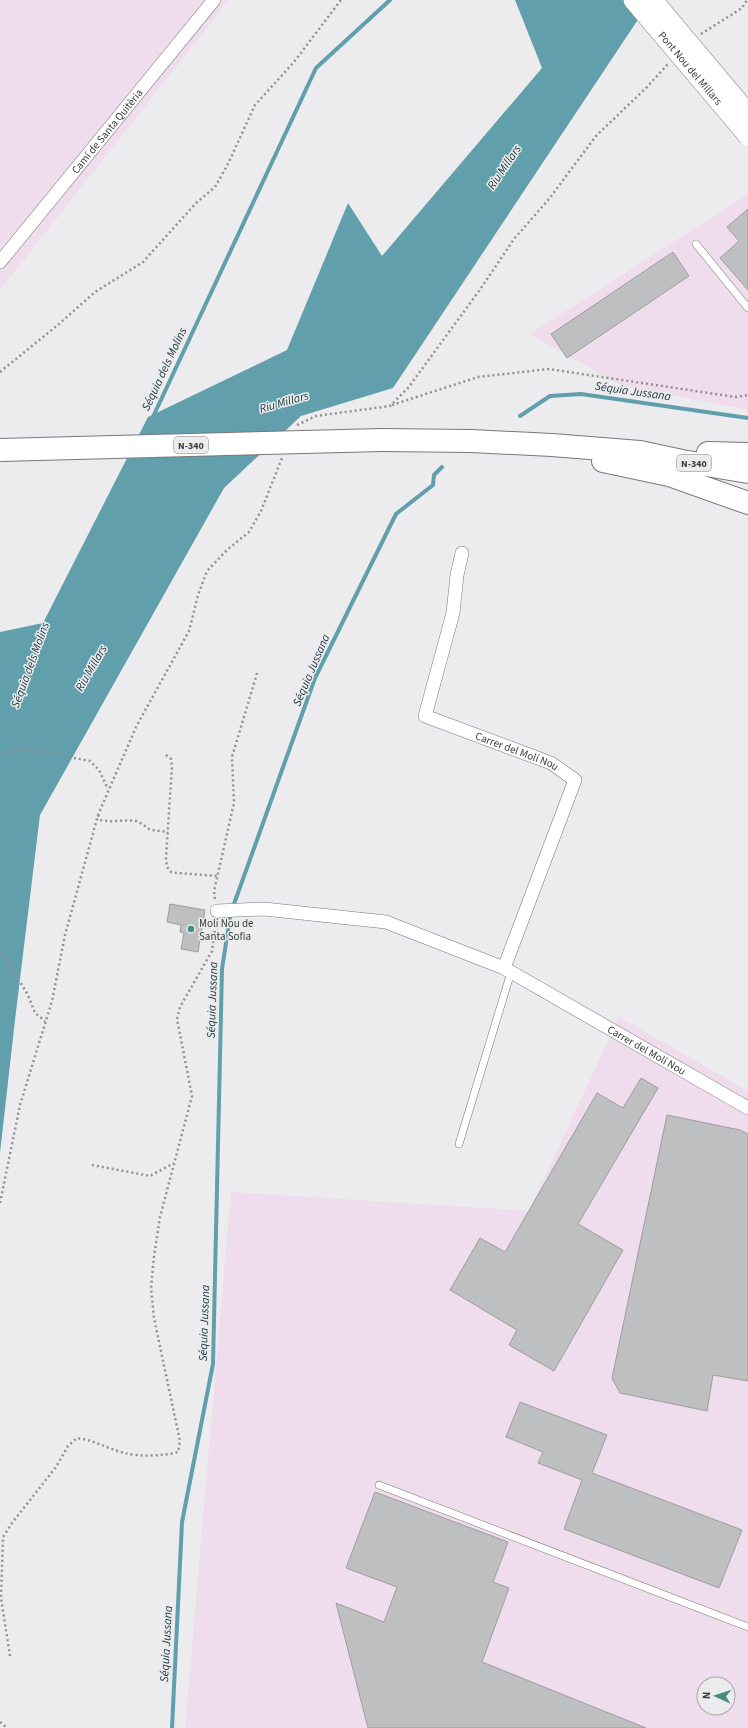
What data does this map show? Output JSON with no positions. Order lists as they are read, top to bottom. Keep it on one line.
{"streets":{"highway":["N-340"],"main road":["Pont Nou del Millars"],"street":["Camí de Santa Quitèria","Carrer del Molí Nou"]},"water":["Riu Millars","Séquia dels Molins","Séquia Jussana"],"places":["Molí Nou de Santa Sofia"],"north":"left"}
